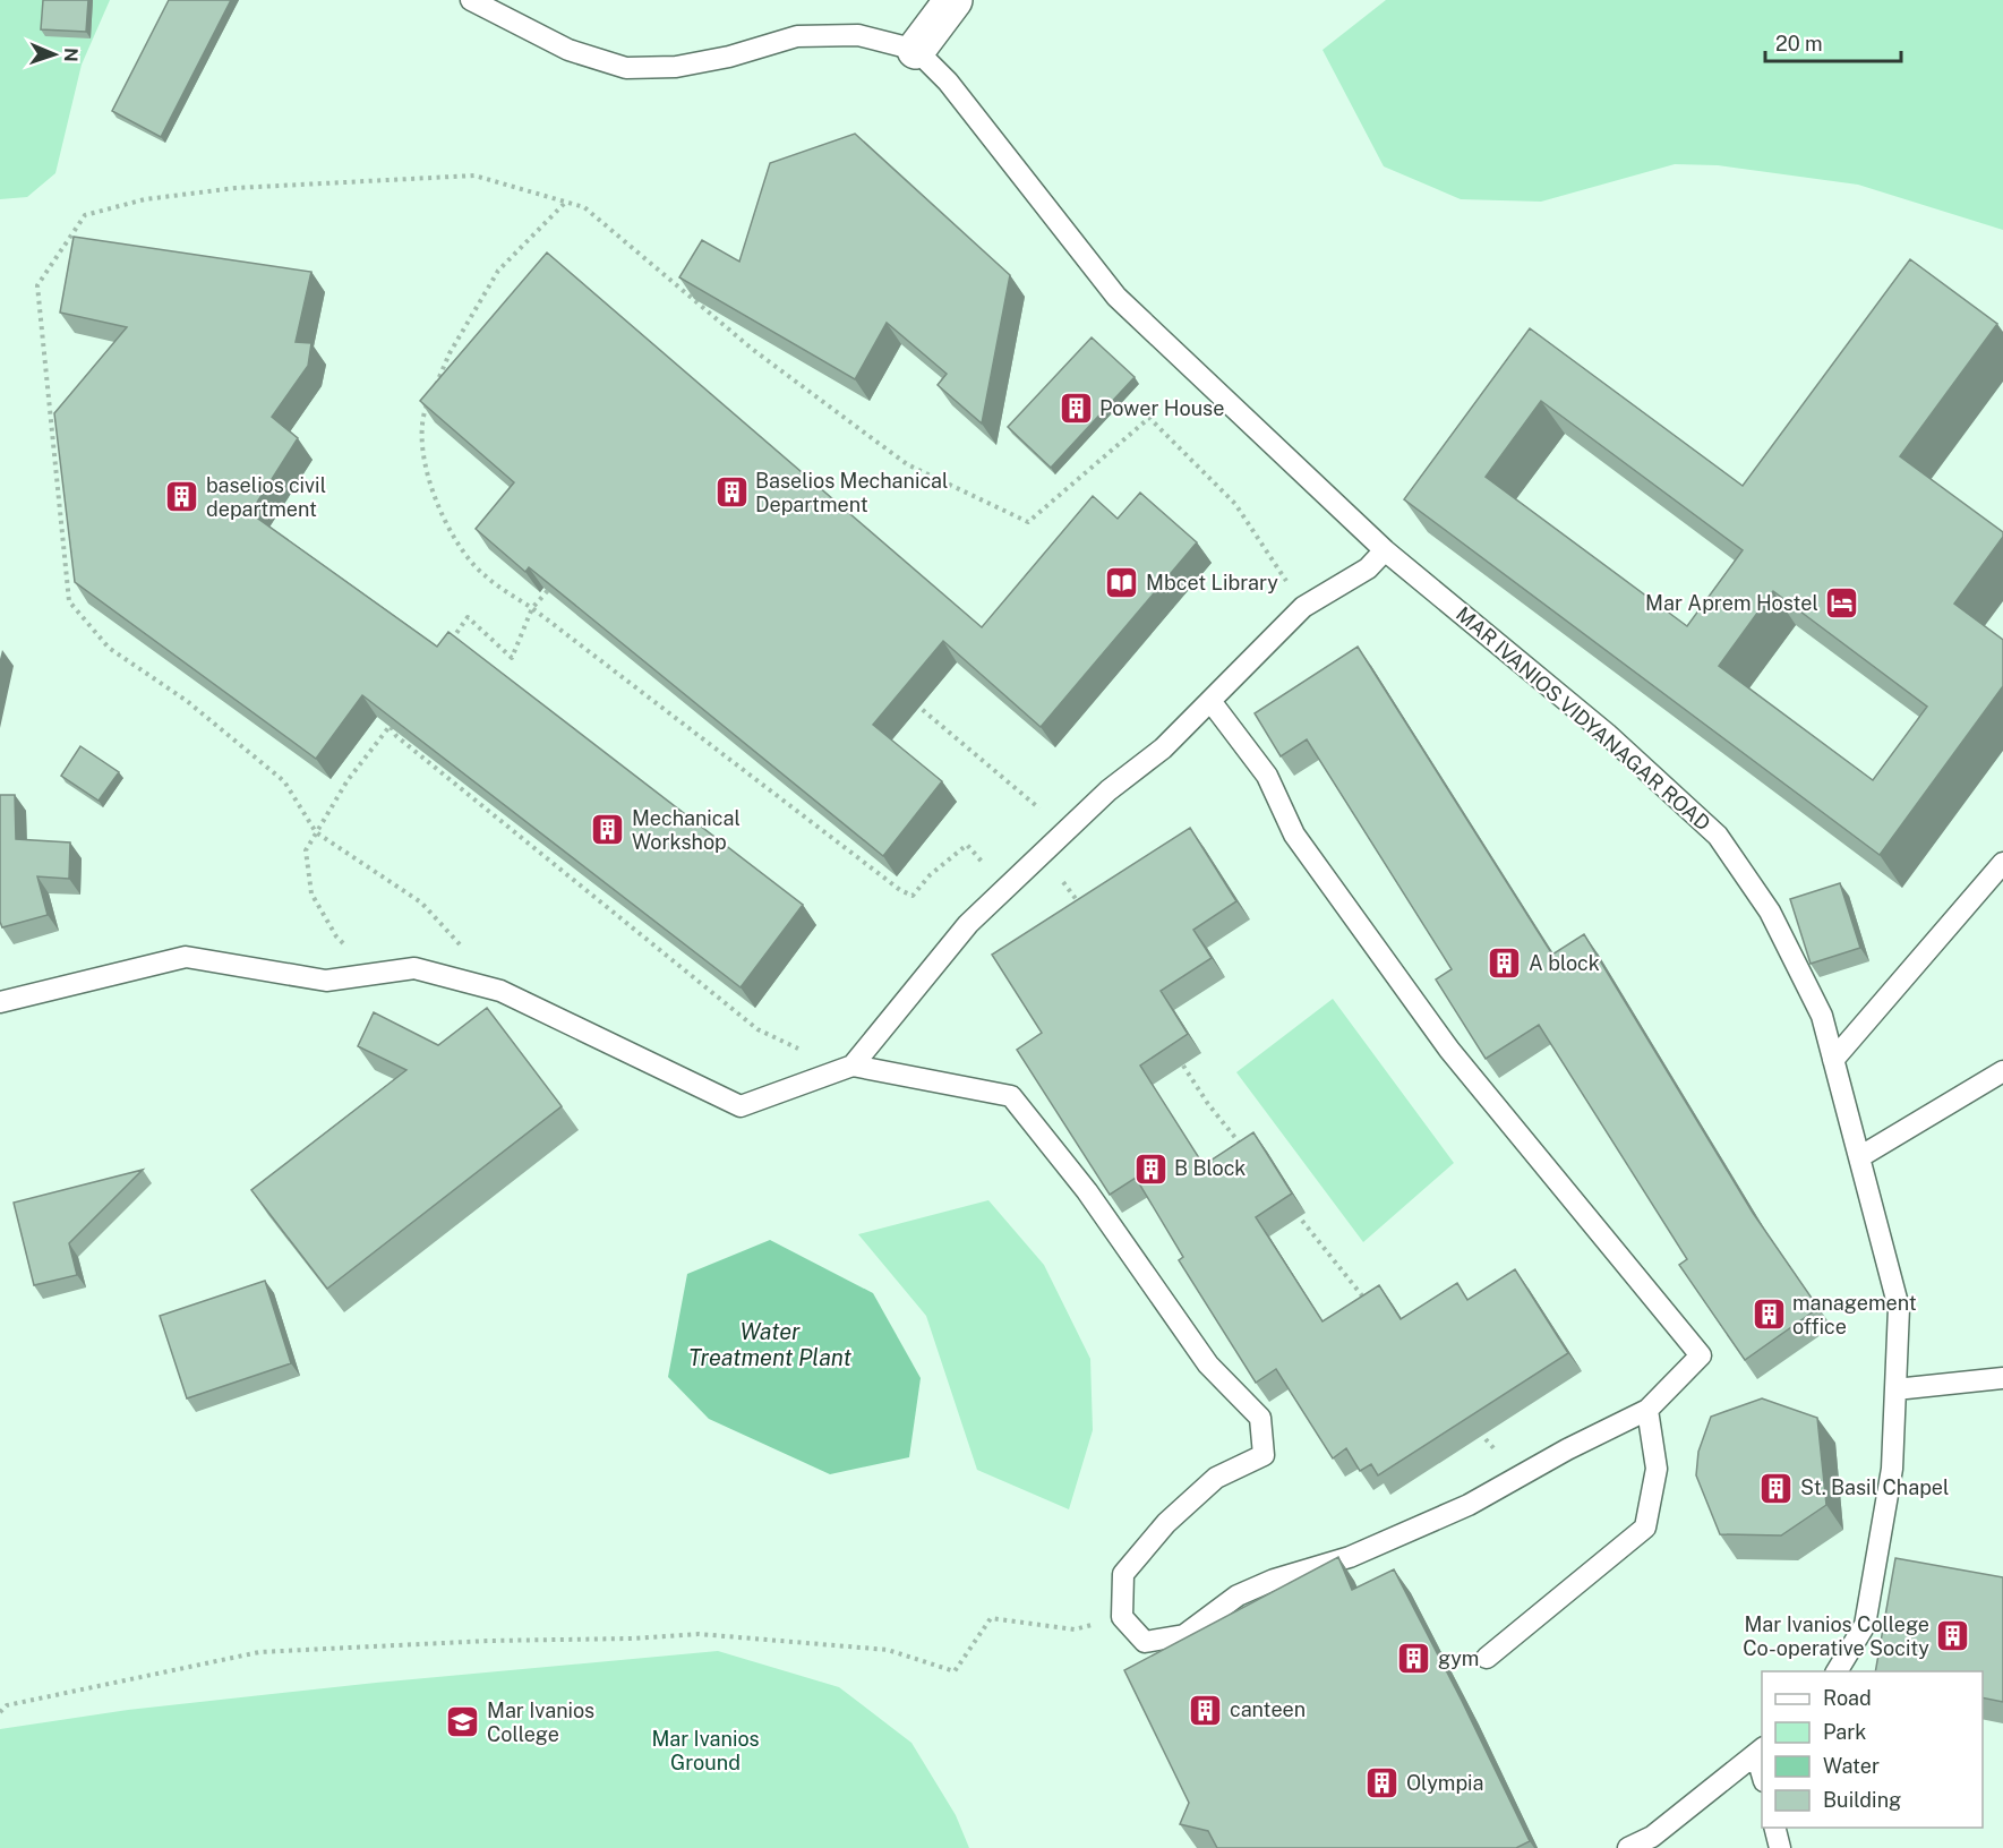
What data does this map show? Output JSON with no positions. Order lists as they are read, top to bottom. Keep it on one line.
{"streets":{"lane":["MAR IVANIOS VIDYANAGAR ROAD"]},"water":["Water Treatment Plant"],"parks":["Mar Ivanios Ground"],"places":{"building":["Power House","Baselios Mechanical Department","baselios civil department","Mechanical Workshop","A block","B Block","management office","St. Basil Chapel","Mar Ivanios College Co-operative Socity","gym","canteen","Olympia"],"library":["Mbcet Library"],"hotel":["Mar Aprem Hostel"],"school or university":["Mar Ivanios College"]},"legend":["Road","Park","Water","Building"],"scale_bar":"20 m","north":"right"}
